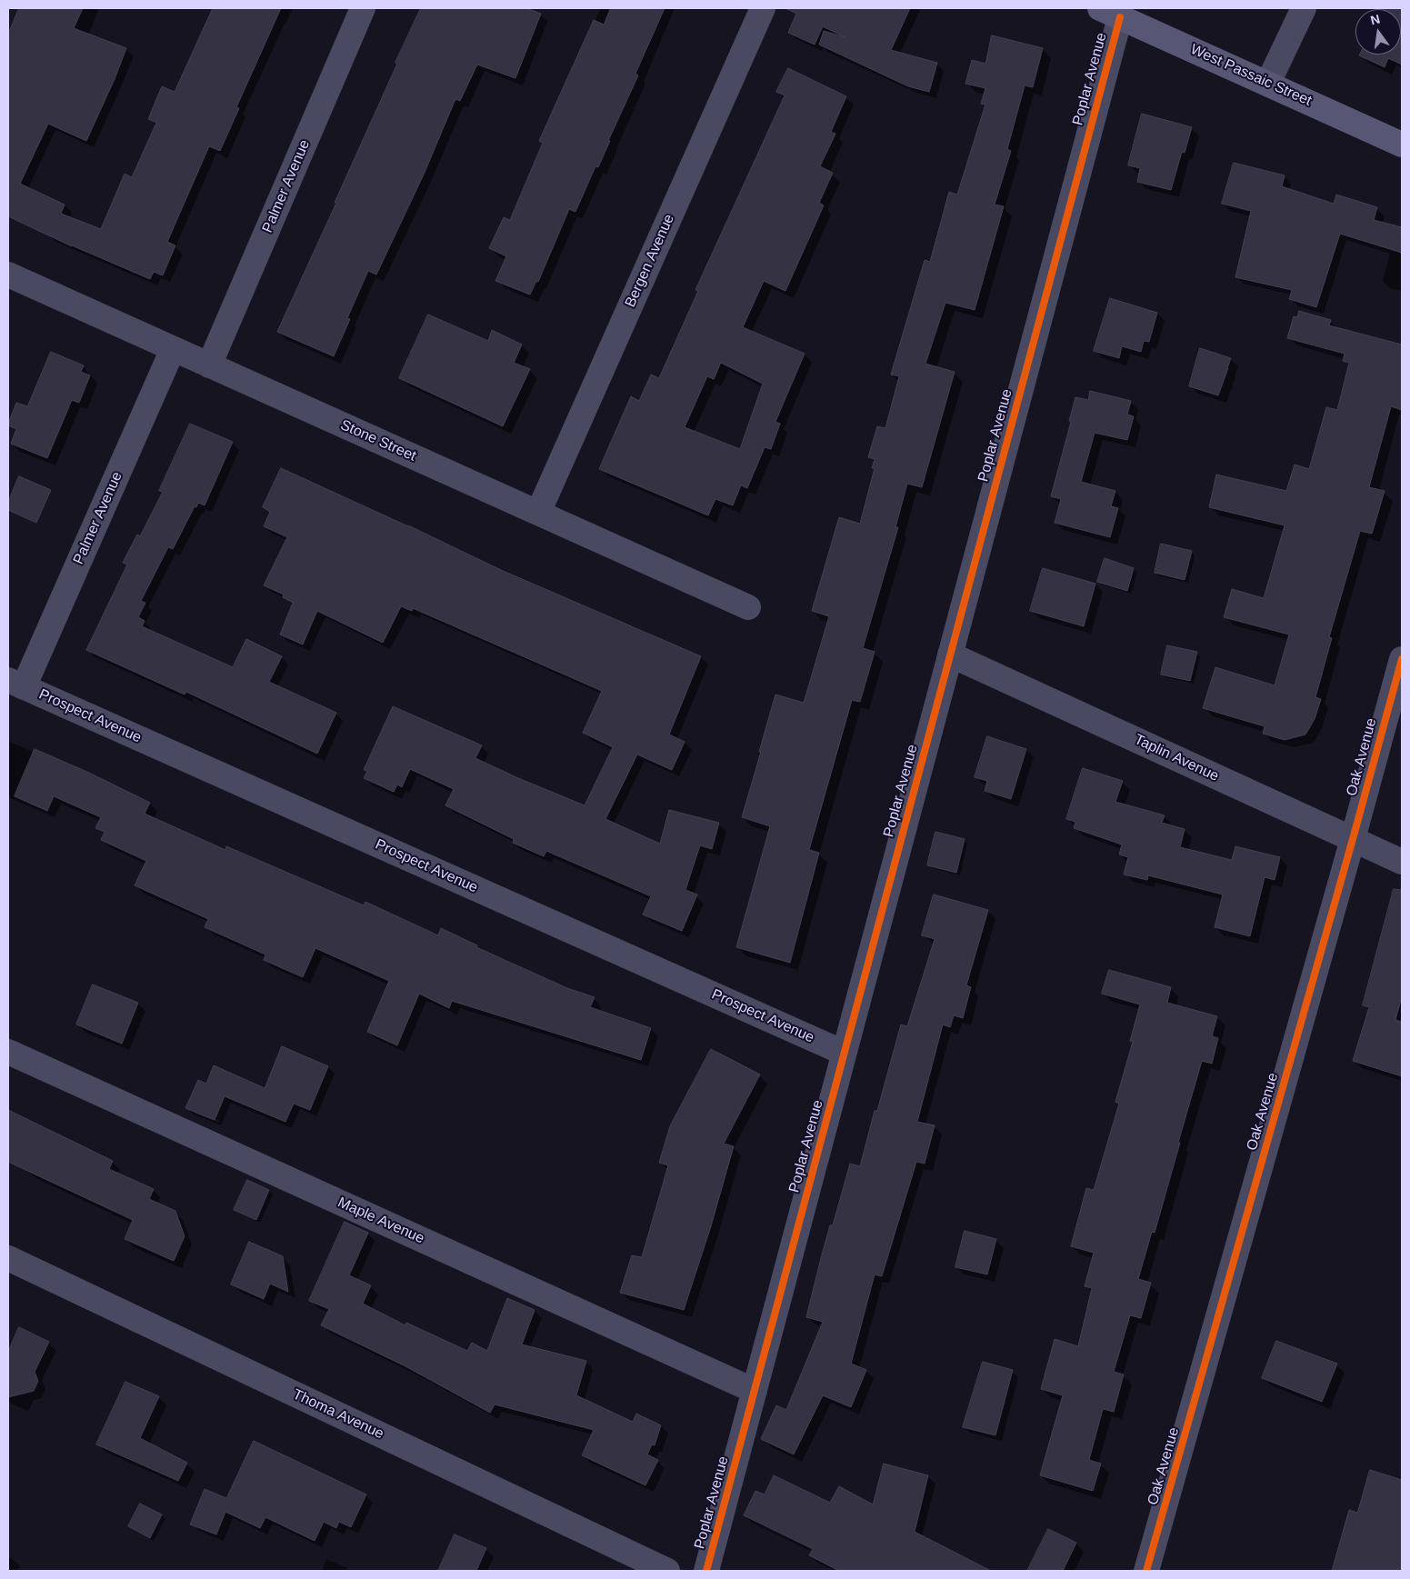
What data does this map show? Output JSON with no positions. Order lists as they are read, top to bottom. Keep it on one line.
{"streets":{"main road":["West Passaic Street"],"street":["Poplar Avenue","Palmer Avenue","Bergen Avenue","Stone Street","Prospect Avenue","Oak Avenue","Taplin Avenue","Maple Avenue","Thoma Avenue"]},"crossings":[["West Passaic Street","Poplar Avenue"],["Poplar Avenue","Prospect Avenue"],["Poplar Avenue","Taplin Avenue"],["Poplar Avenue","Maple Avenue"],["Palmer Avenue","Stone Street"],["Palmer Avenue","Prospect Avenue"],["Bergen Avenue","Stone Street"],["Oak Avenue","Taplin Avenue"]],"north":"top"}
